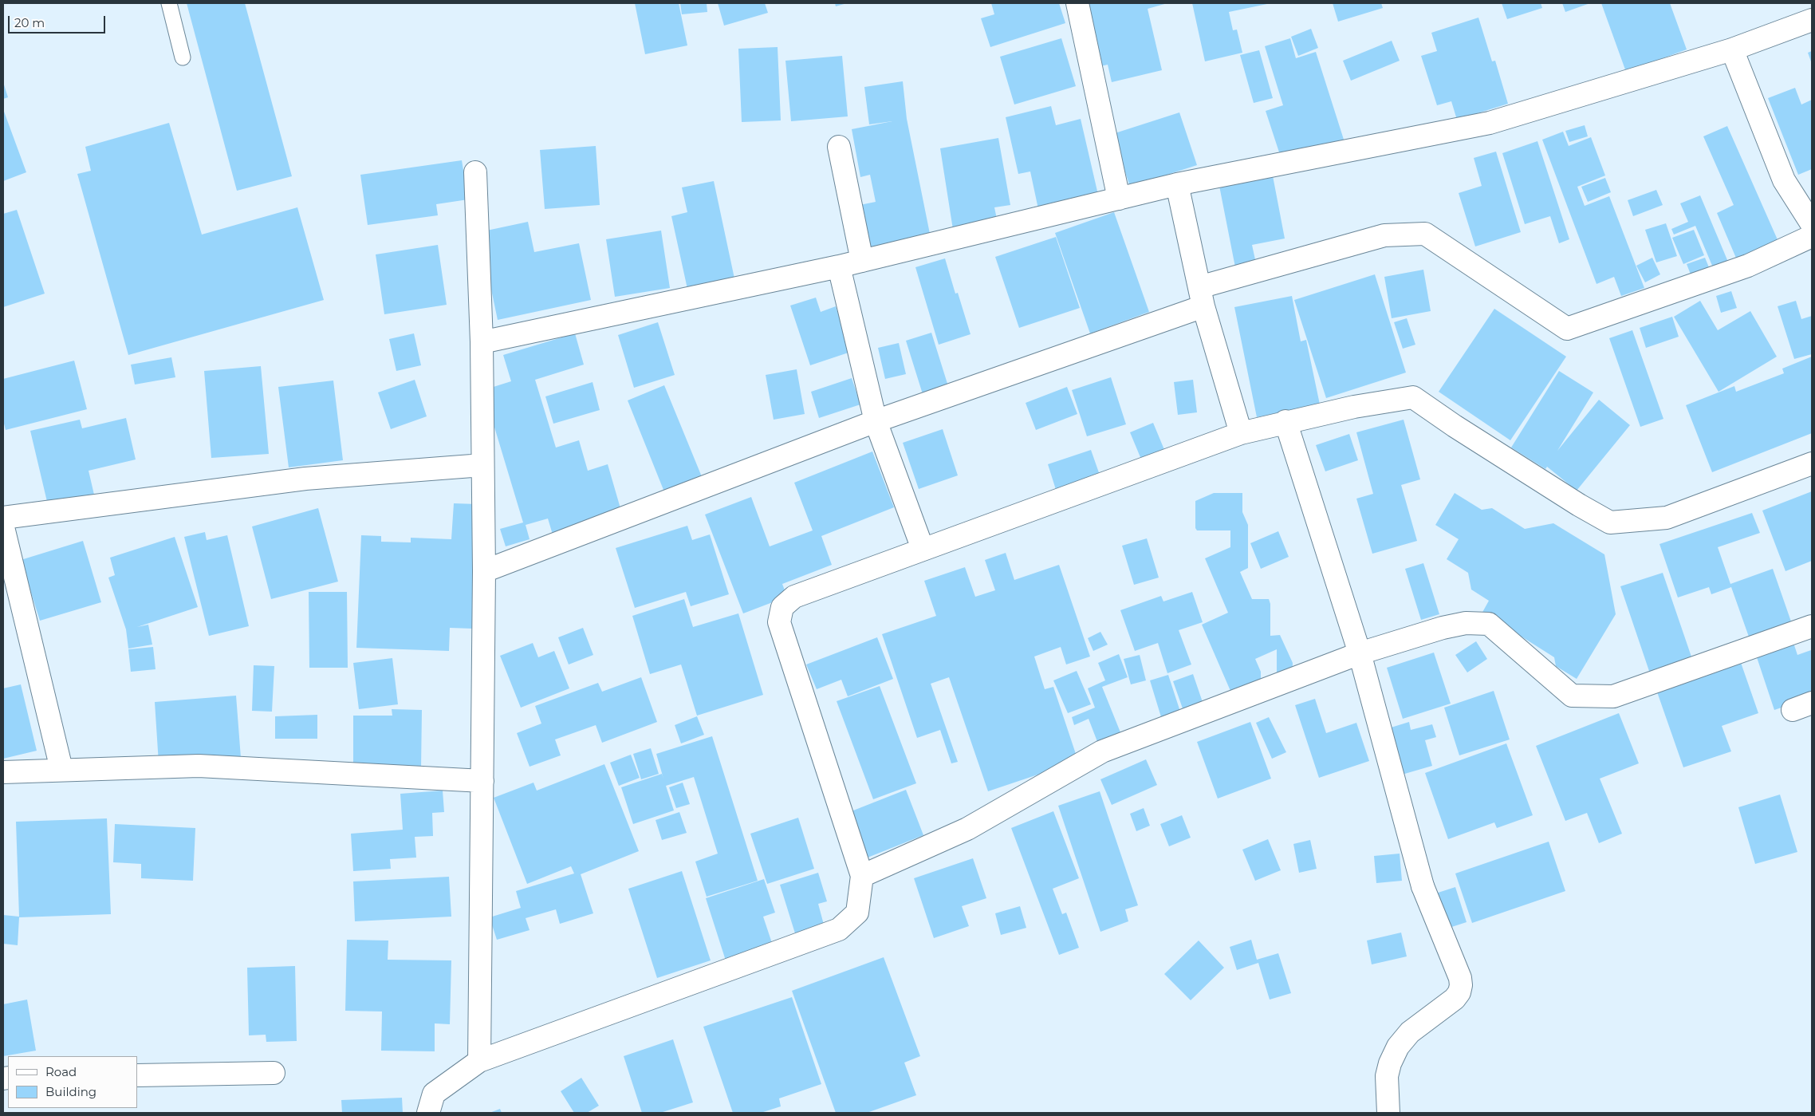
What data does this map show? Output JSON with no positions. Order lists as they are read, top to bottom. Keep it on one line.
{"legend":["Road","Building"],"scale_bar":"20 m"}
